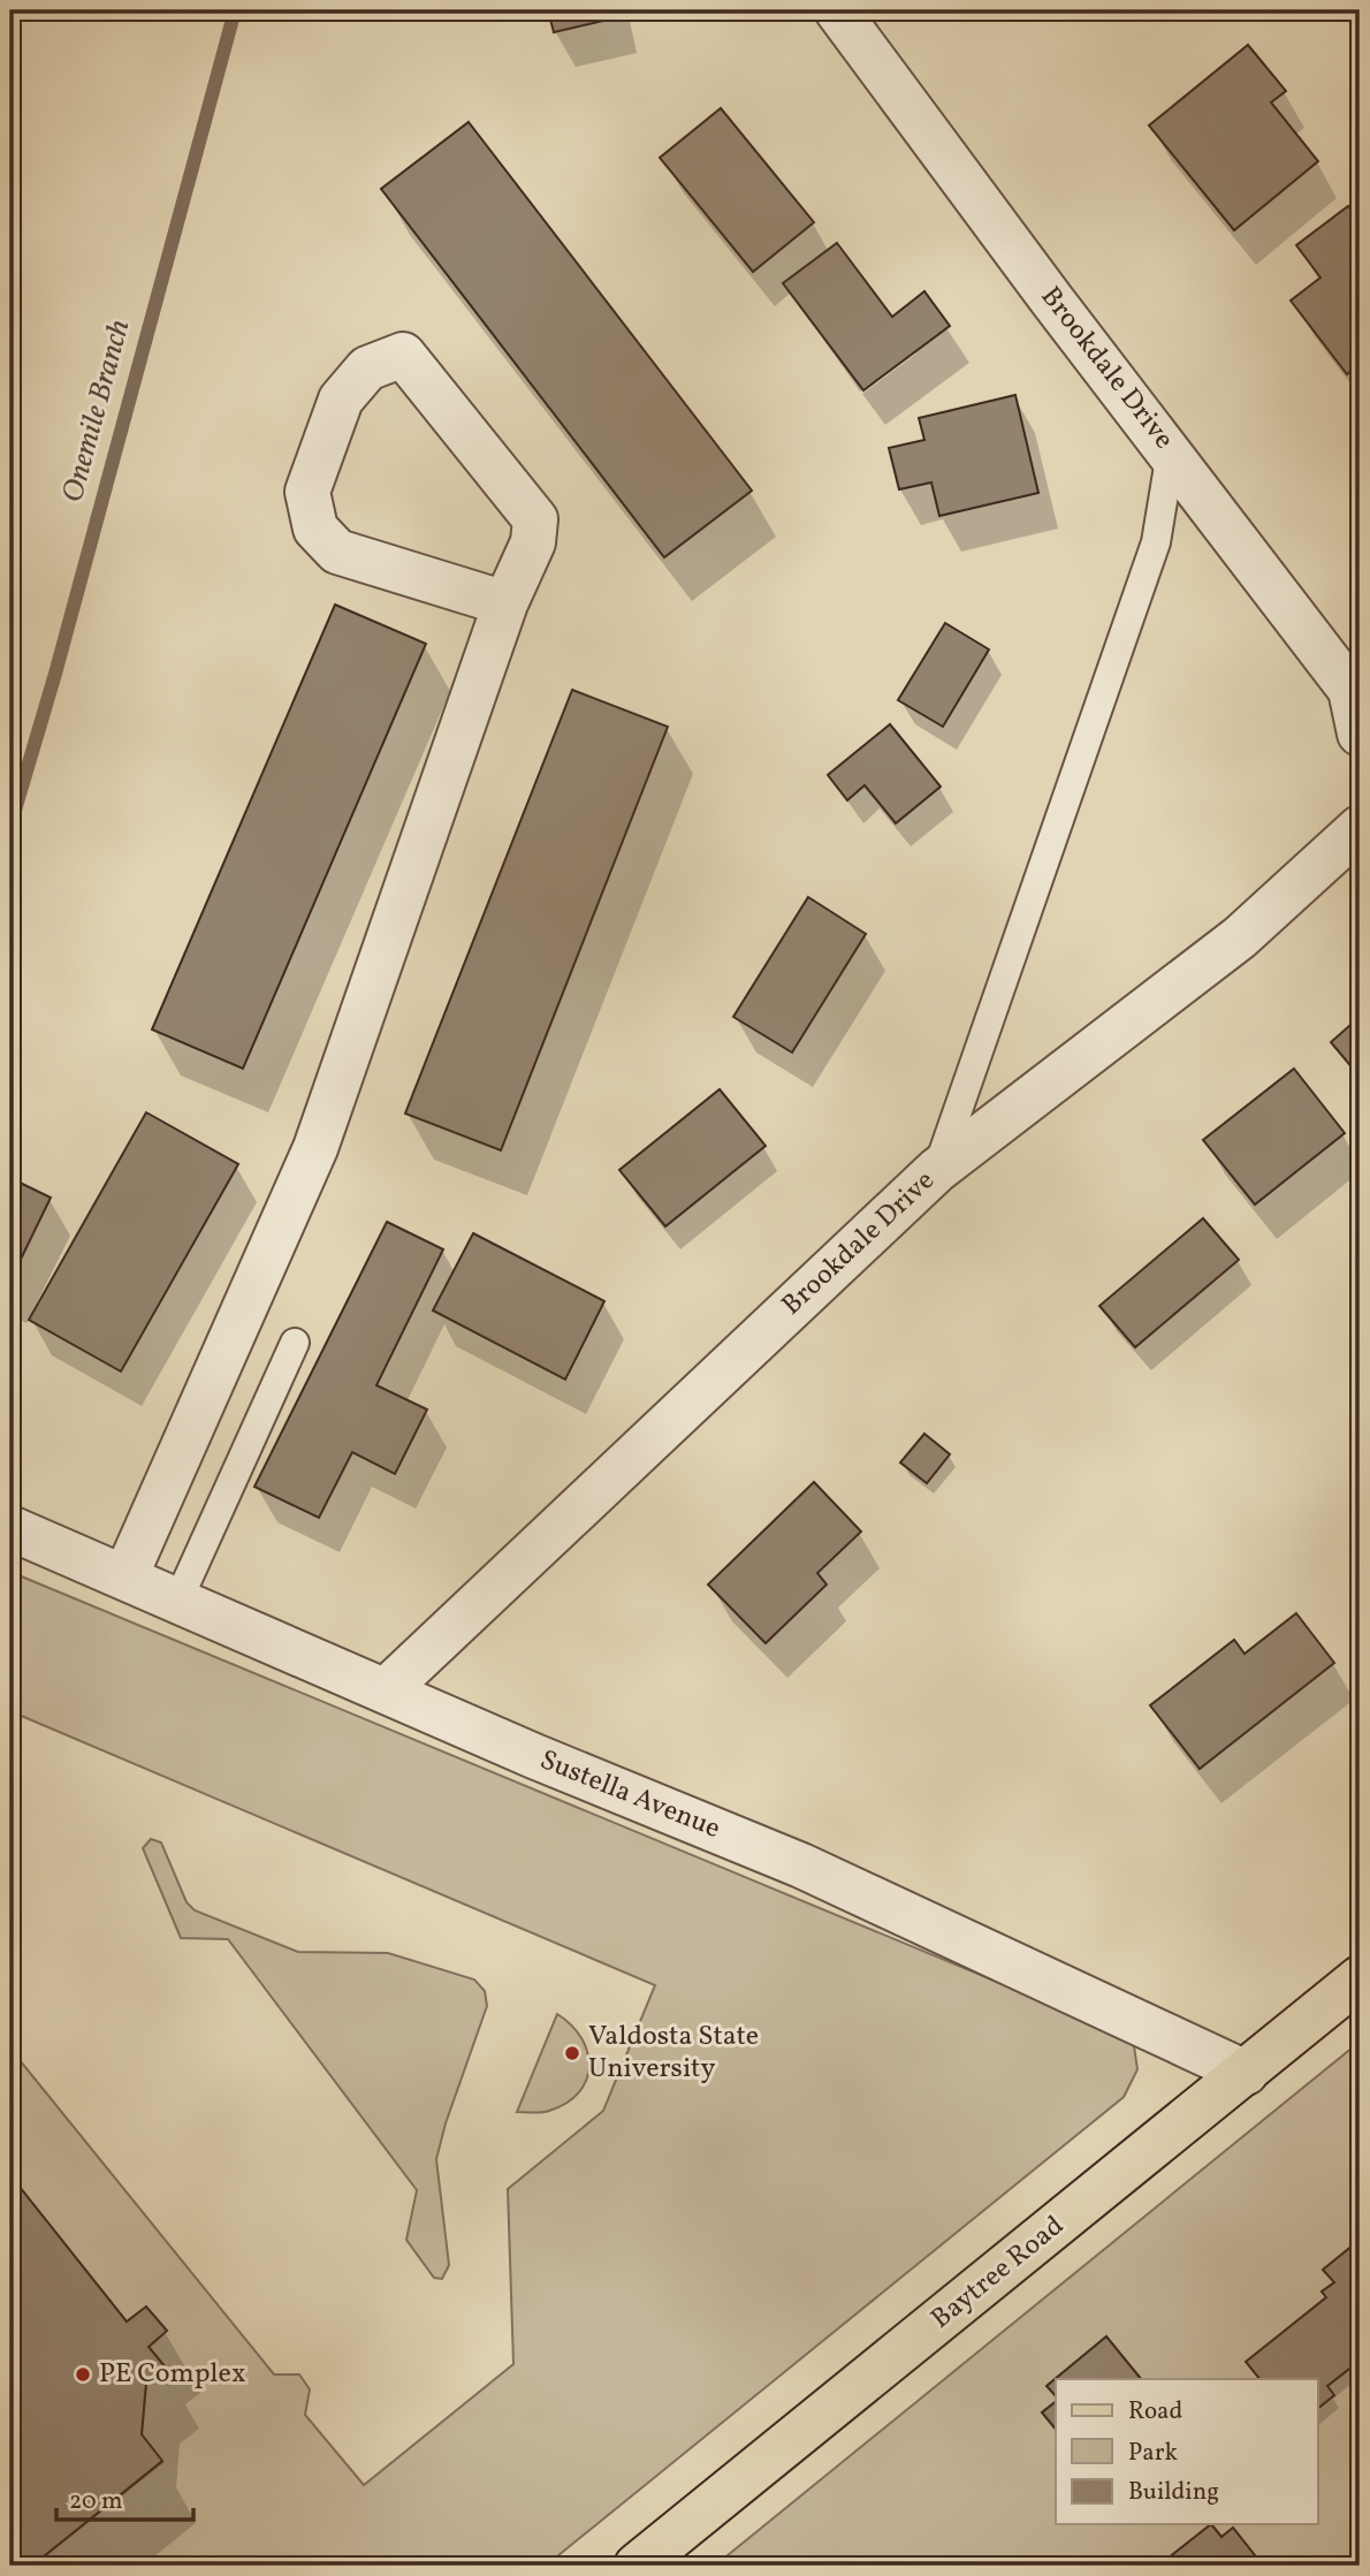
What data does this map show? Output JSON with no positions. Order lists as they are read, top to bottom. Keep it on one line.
{"streets":{"main road":["Baytree Road"],"street":["Brookdale Drive","Sustella Avenue"]},"crossings":[["Brookdale Drive","Sustella Avenue"],["Sustella Avenue","Baytree Road"]],"water":["Onemile Branch"],"places":["Valdosta State University","PE Complex"],"legend":["Road","Park","Building"],"scale_bar":"20 m"}
